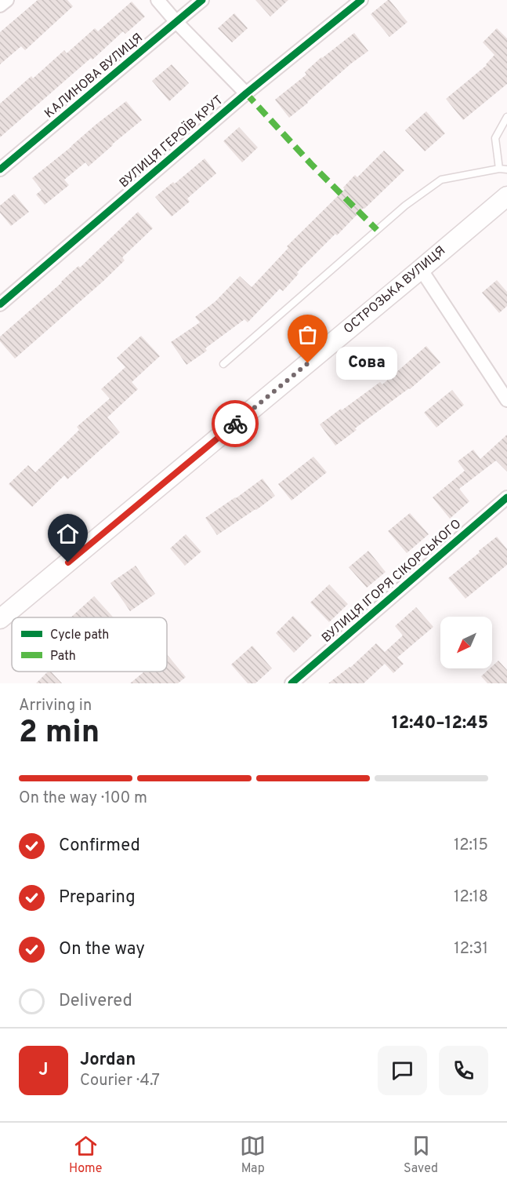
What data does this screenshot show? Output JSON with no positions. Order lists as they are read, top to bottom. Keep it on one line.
{"streets":{"main road":["ОСТРОЗЬКА ВУЛИЦЯ"],"street":["КАЛИНОВА ВУЛИЦЯ","ВУЛИЦЯ ГЕРОЇВ КРУТ","ВУЛИЦЯ ІГОРЯ СІКОРСЬКОГО"]},"places":["Сова"],"legend":["Cycle path","Path"],"north":"bottom left","page":{"bubble":"Сова","heading":["2 min","Arriving in","12:40–12:45"],"panel":["Jordan","Courier · 4.7"],"bar":"On the way · 100 m","list":[["Confirmed","12:15"],["Preparing","12:18"],["On the way","12:31"],"Delivered"],"round":"J","tabs":["Home","Map","Saved"]}}
